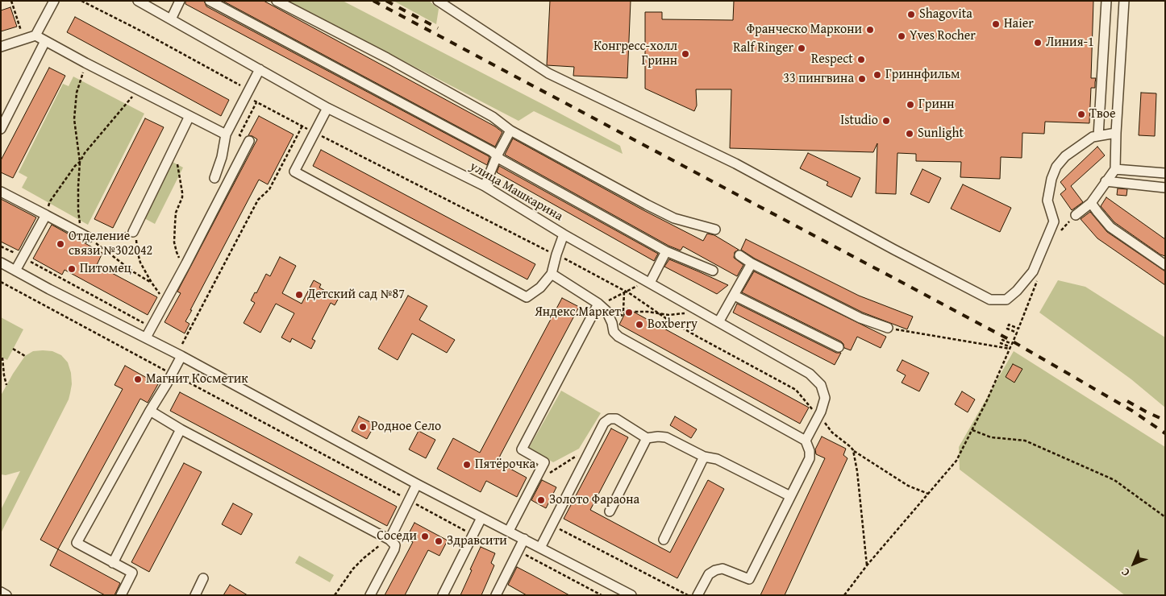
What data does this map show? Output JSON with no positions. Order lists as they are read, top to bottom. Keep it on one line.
{"streets":{"street":["улица Машкарина"]},"places":["Shagovita","Haier","Франческо Маркони","Yves Rocher","Линия-1","Ralf Ringer","Конгресс-холл Гринн","Respect","Гриннфильм","33 пингвина","Гринн","Твое","Istudio","Sunlight","Отделение связи №302042","Питомец","Детский сад №87","Яндекс.Маркет","Boxberry","Магнит Косметик","Родное Село","Пятёрочка","Золото Фараона","Соседи","Здравсити"],"north":"bottom left"}
